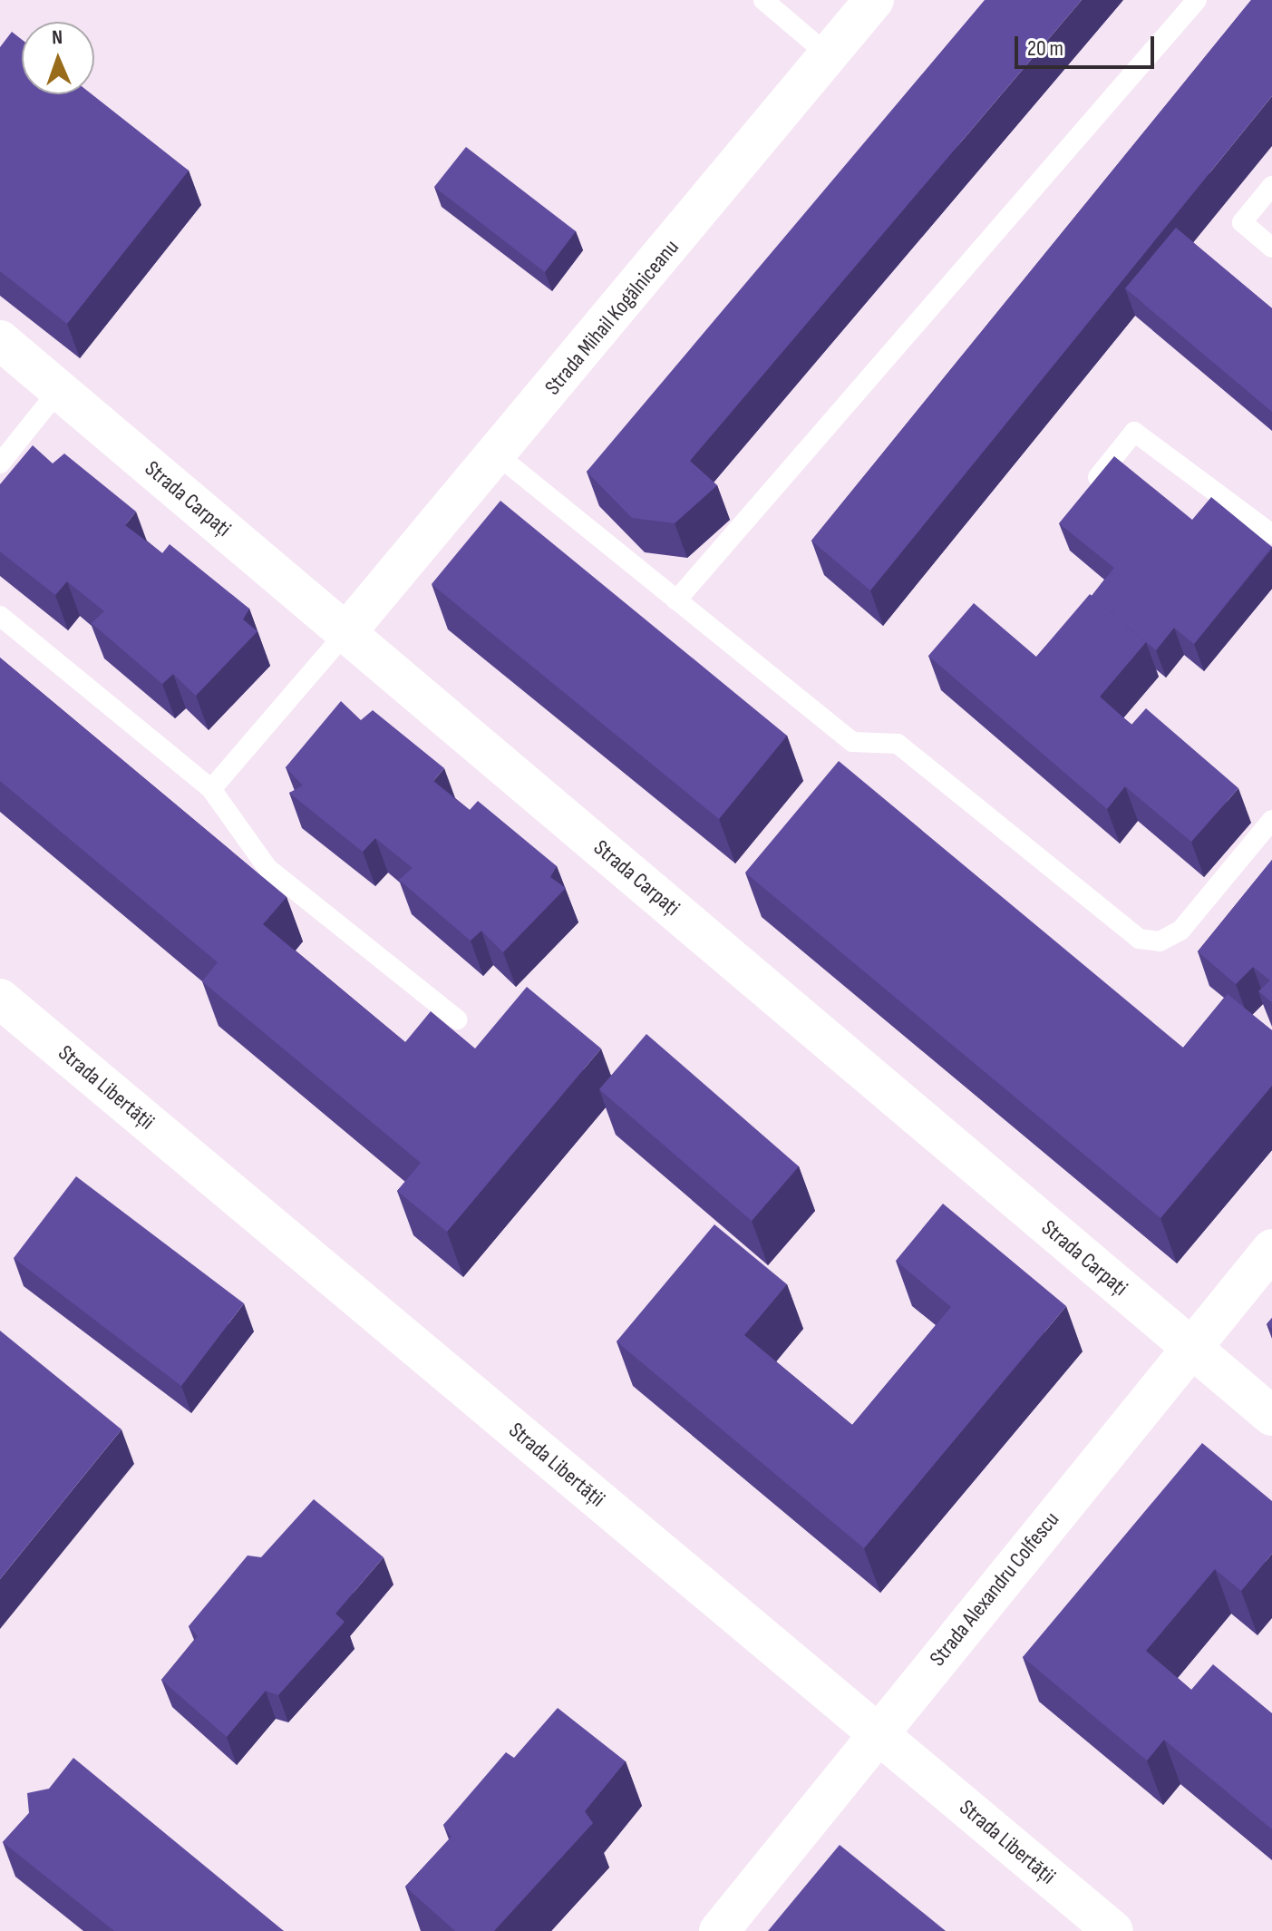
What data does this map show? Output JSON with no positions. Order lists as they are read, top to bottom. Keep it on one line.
{"streets":{"street":["Strada Mihail Kogălniceanu","Strada Carpați","Strada Libertății","Strada Alexandru Colfescu"]},"crossings":[["Strada Mihail Kogălniceanu","Strada Carpați"],["Strada Carpați","Strada Alexandru Colfescu"],["Strada Libertății","Strada Alexandru Colfescu"]],"scale_bar":"20 m","north":"top"}
